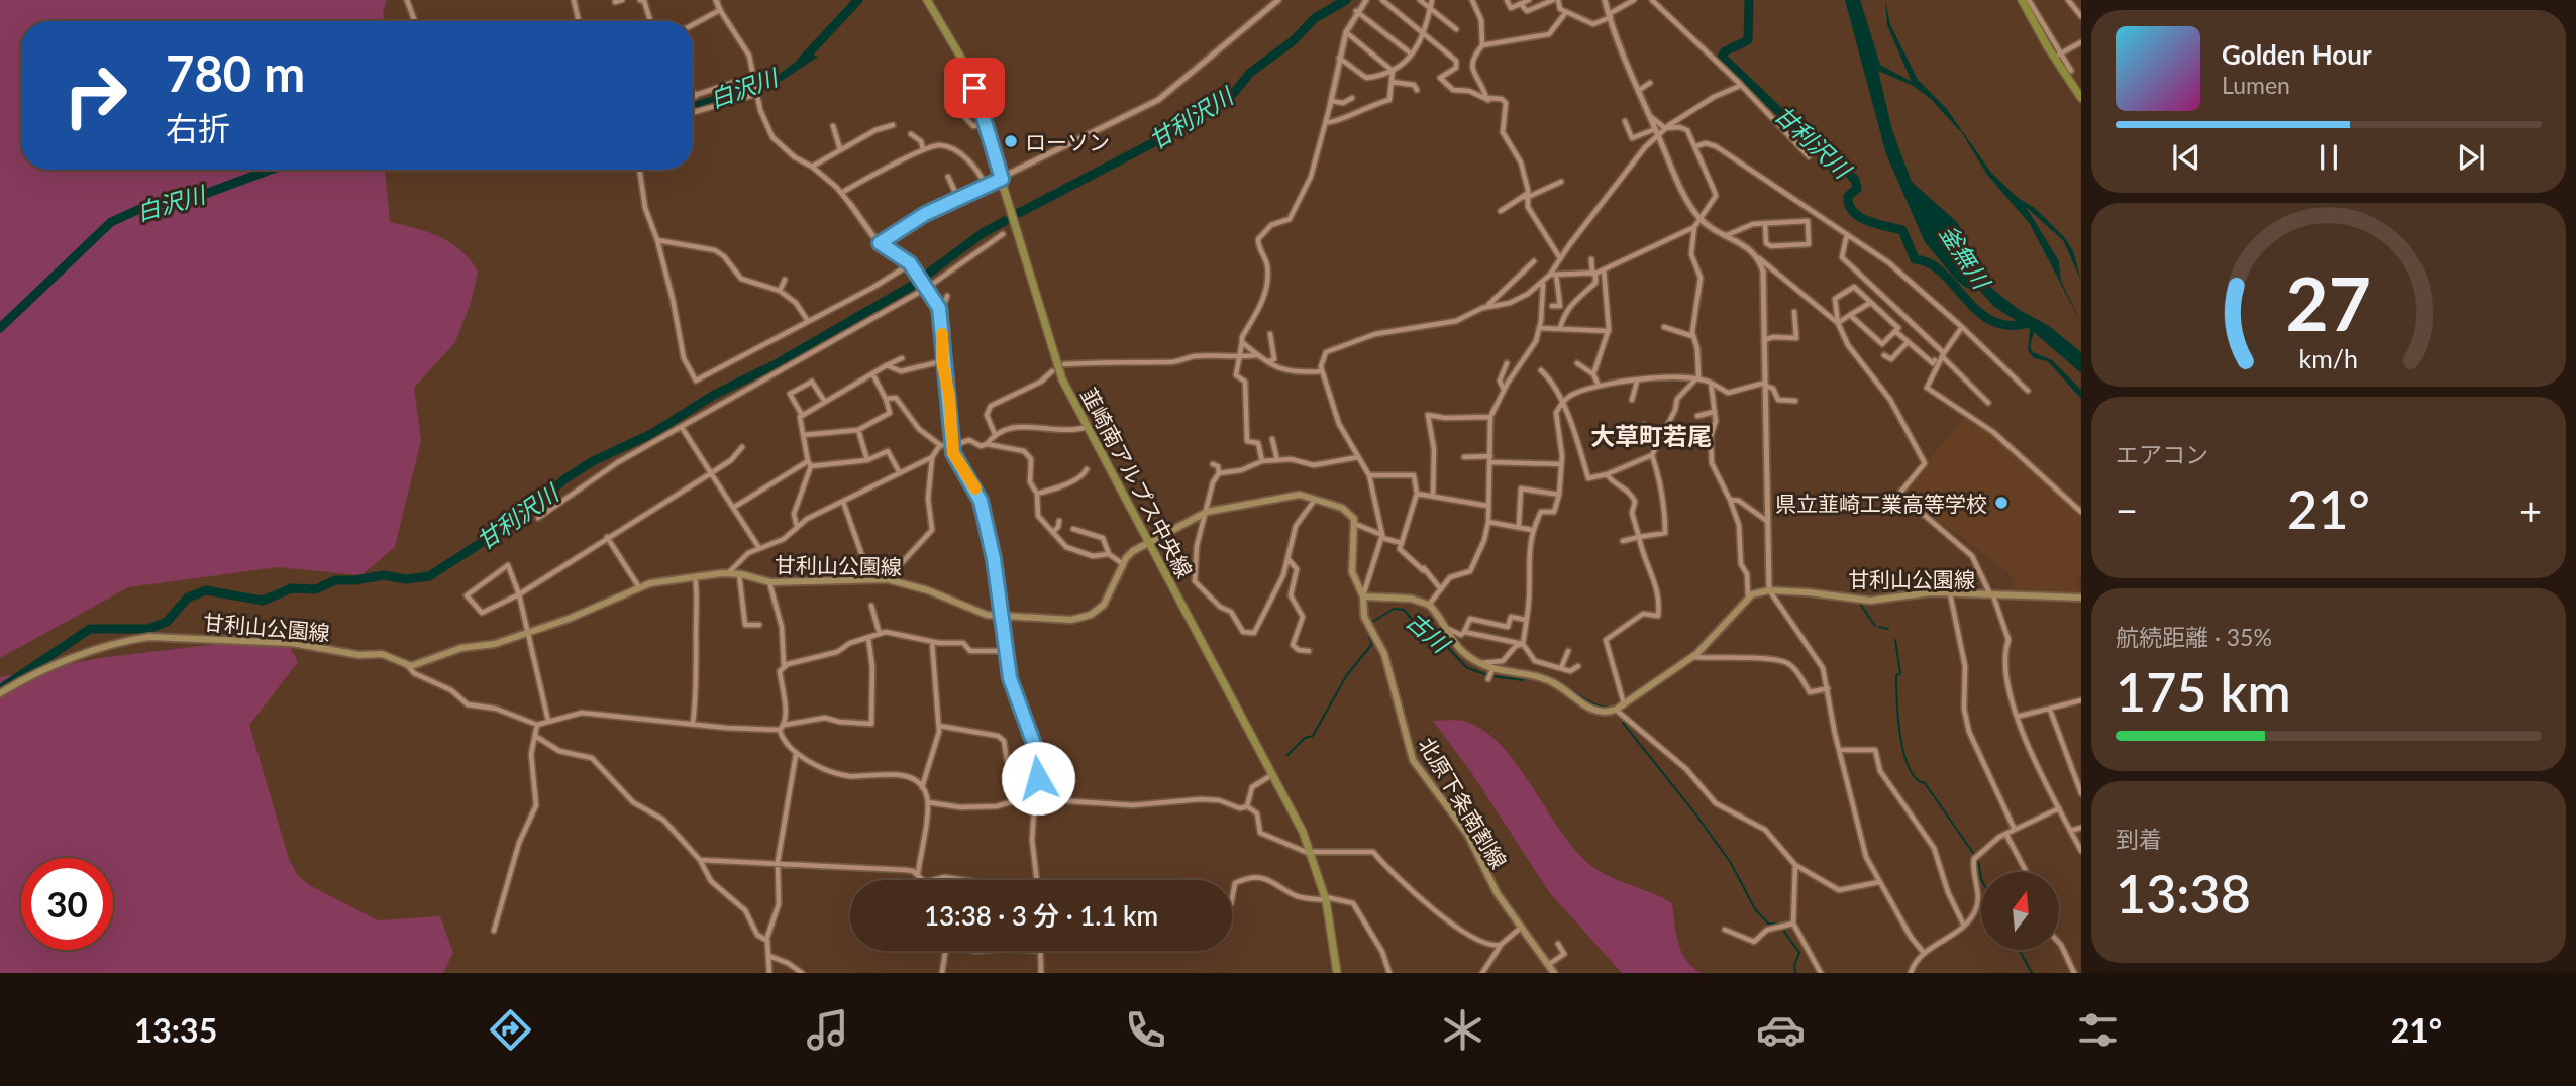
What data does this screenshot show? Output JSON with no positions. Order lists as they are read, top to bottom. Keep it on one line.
{"streets":{"main road":["韮崎南アルプス中央線","甘利山公園線","北原下条南割線"]},"crossings":[["韮崎南アルプス中央線","甘利山公園線"]],"districts":["大草町若尾"],"water":["白沢川","甘利沢川","釜無川","古川"],"places":["ローソン","県立韮崎工業高等学校"],"north":"top","page":{"turn":["780 m","右折"],"song":["Golden Hour","Lumen"],"tile":["エアコン",["航続距離 · 35%","175 km"],["到着","13:38"]],"heat":["−","21°","+"],"limit":"30","trip":"13:38 · 3 分 · 1.1 km","tabs":["13:35","21°"],"gauge":["27","km/h"]}}
